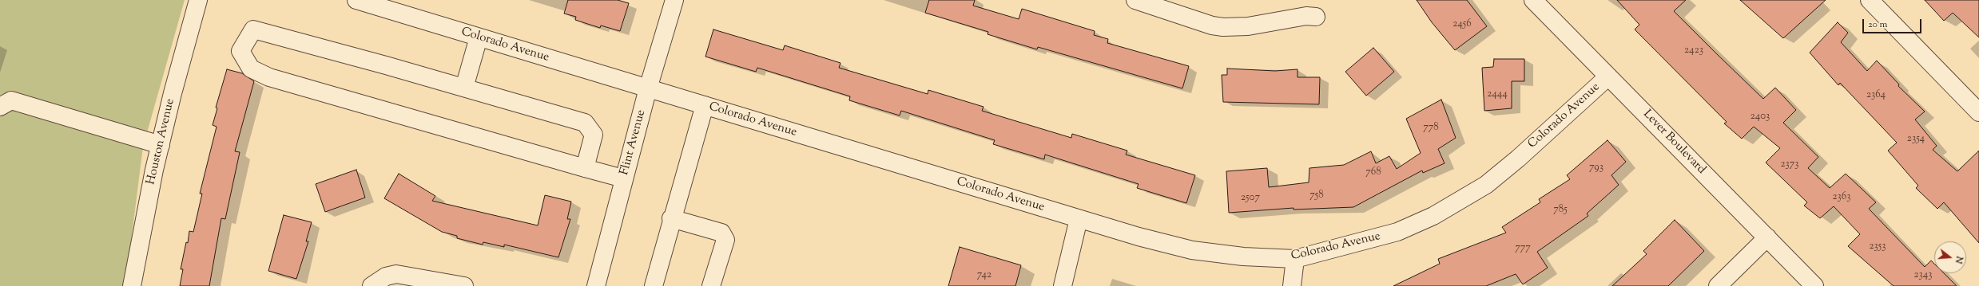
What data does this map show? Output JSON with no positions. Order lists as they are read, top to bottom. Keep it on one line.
{"streets":{"street":["Colorado Avenue","Houston Avenue","Flint Avenue","Lever Boulevard"]},"crossings":[["Colorado Avenue","Flint Avenue"],["Colorado Avenue","Lever Boulevard"]],"house_numbers":["2456","2423","2444","2364","2403","778","2354","2373","793","768","758","2363","2507","785","2353","777","742","2343"],"scale_bar":"20 m","north":"right"}
